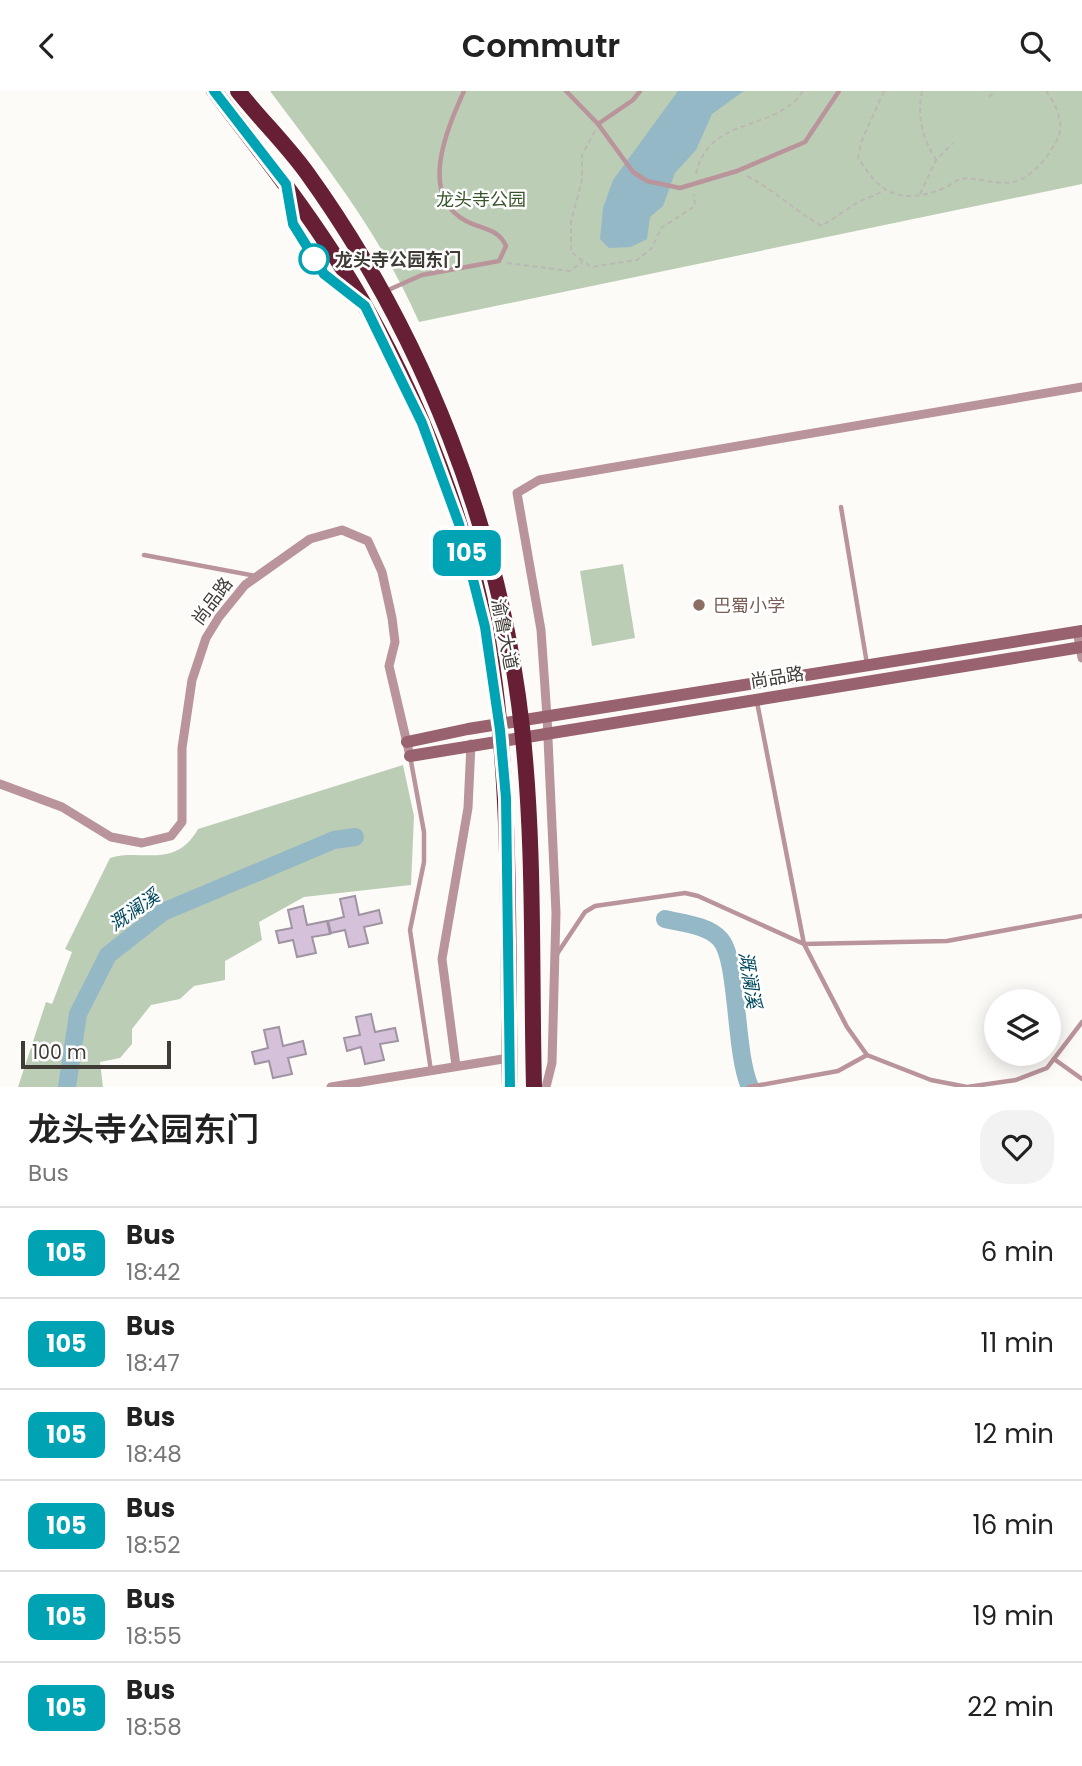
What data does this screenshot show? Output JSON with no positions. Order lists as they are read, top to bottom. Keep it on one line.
{"streets":{"highway":["渝鲁大道"],"main road":["尚品路"]},"water":["溉澜溪"],"parks":["龙头寺公园"],"places":["龙头寺公园东门","巴蜀小学"],"lines":["bus line 105"],"scale_bar":"100 m","page":{"header":"Commutr","on_map":"105","scale":"100 m","heading":["龙头寺公园东门","Bus"],"list":[{"mark":"105","name":"Bus","note":"18:42","value":"6 min"},{"mark":"105","name":"Bus","note":"18:47","value":"11 min"},{"mark":"105","name":"Bus","note":"18:48","value":"12 min"},{"mark":"105","name":"Bus","note":"18:52","value":"16 min"},{"mark":"105","name":"Bus","note":"18:55","value":"19 min"},{"mark":"105","name":"Bus","note":"18:58","value":"22 min"}]}}
